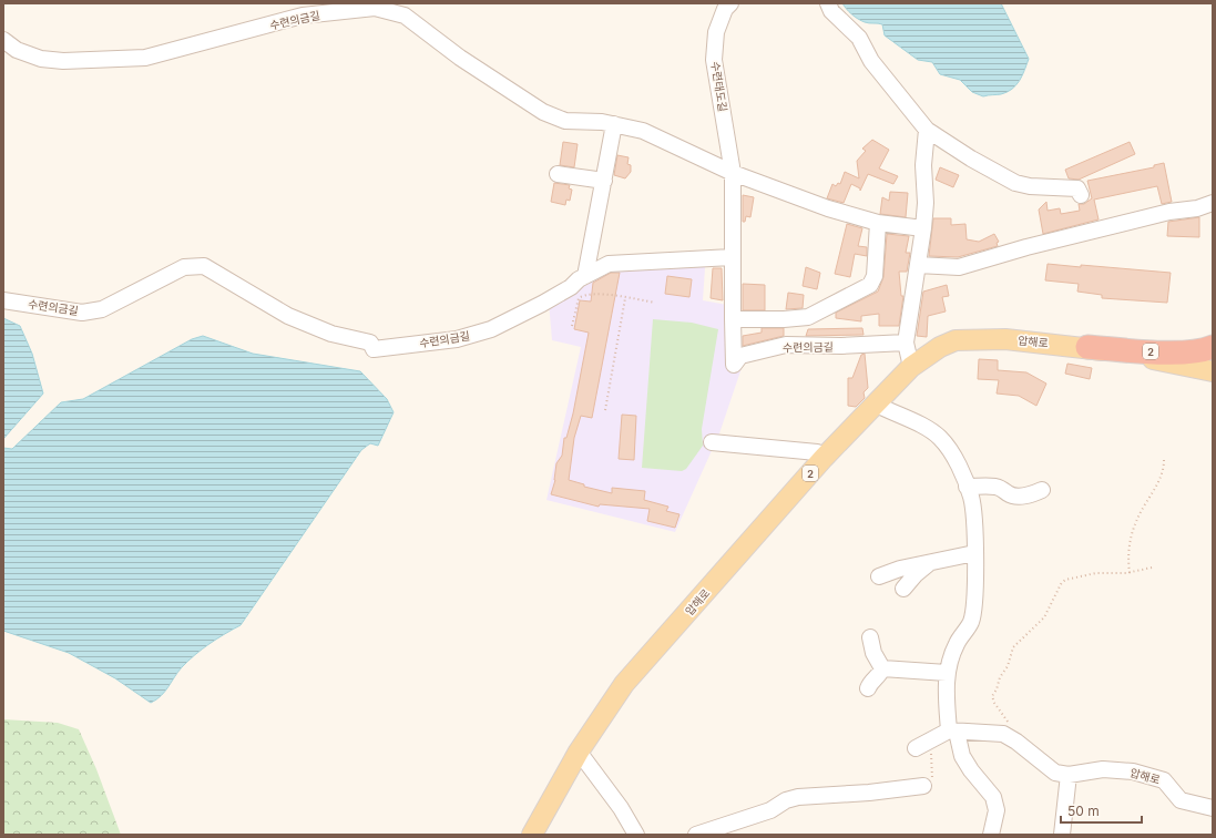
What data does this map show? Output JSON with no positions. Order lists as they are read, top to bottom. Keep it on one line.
{"streets":{"highway":["2"],"main road":["압해로"],"street":["수련의금길","수련태도길"]},"crossings":[["수련의금길","수련태도길"],["압해로","2"]],"scale_bar":"50 m"}
